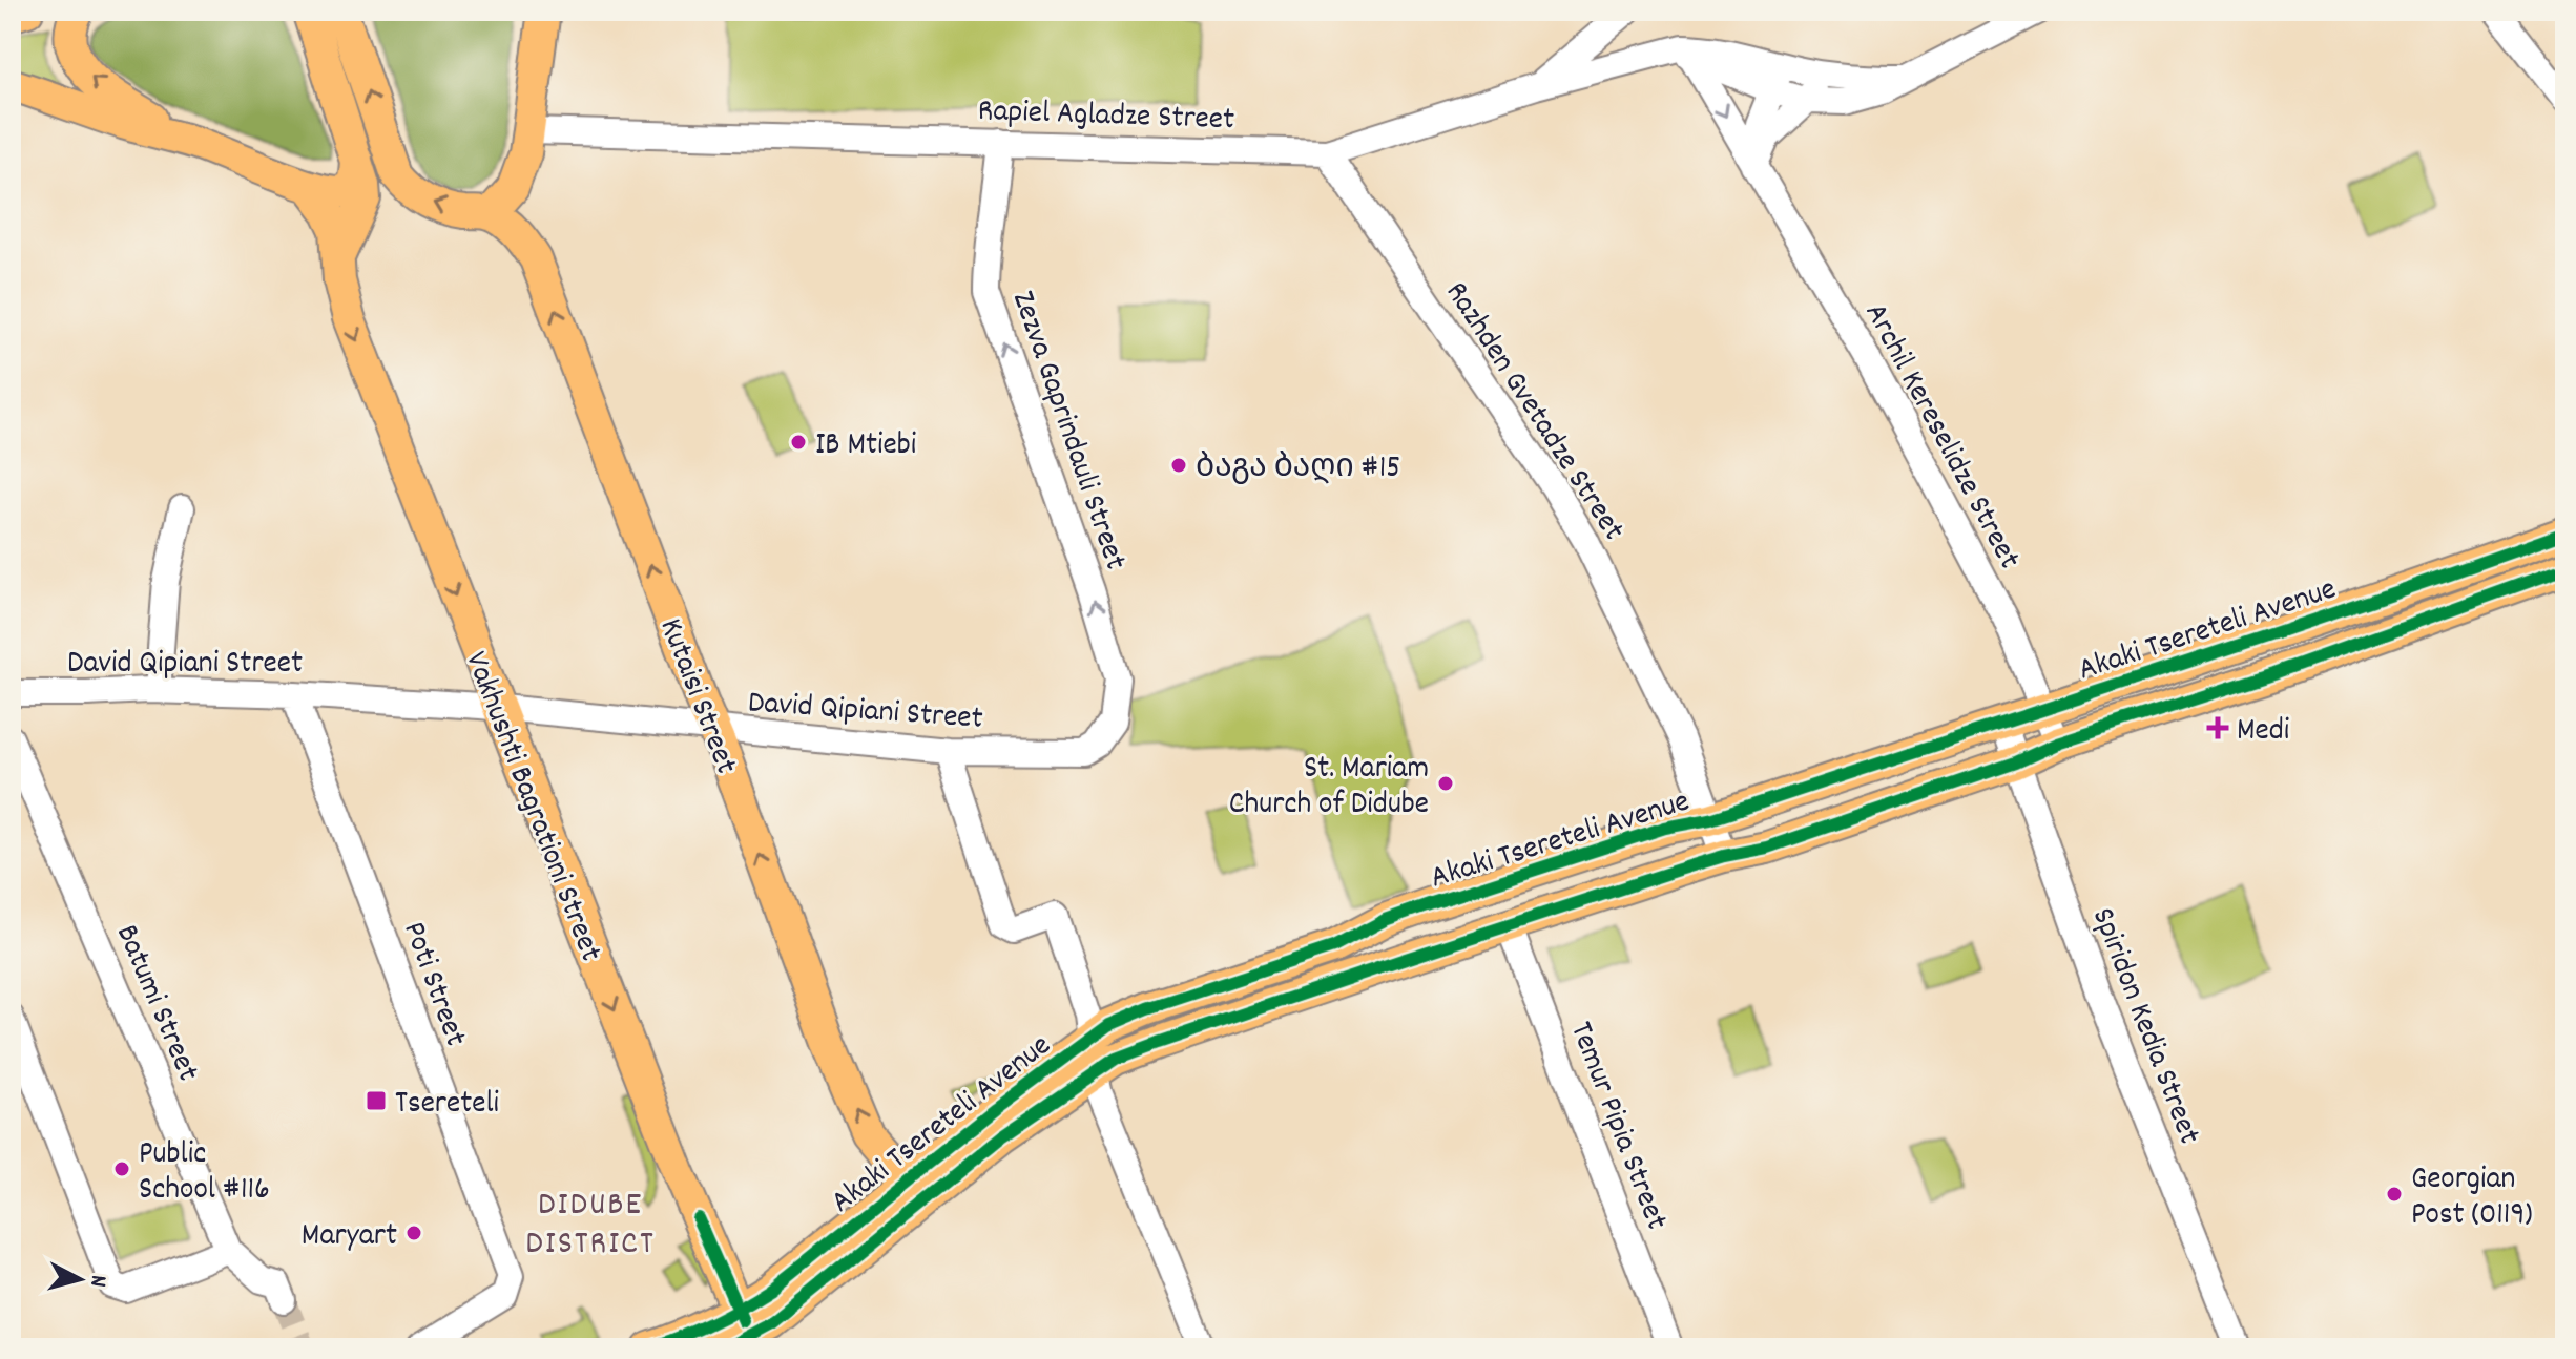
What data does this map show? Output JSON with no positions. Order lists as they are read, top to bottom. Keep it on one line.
{"streets":{"main road":["Akaki Tsereteli Avenue","Kutaisi Street","Vakhushti Bagrationi Street"],"street":["Rapiel Agladze Street","Razhden Gvetadze Street","Zezva Gaprindauli Street","Archil Kereselidze Street","David Qipiani Street","Poti Street","Batumi Street","Spiridon Kedia Street","Temur Pipia Street"]},"crossings":[["Rapiel Agladze Street","Razhden Gvetadze Street"],["Rapiel Agladze Street","Zezva Gaprindauli Street"],["Rapiel Agladze Street","Archil Kereselidze Street"],["Razhden Gvetadze Street","Akaki Tsereteli Avenue"],["Zezva Gaprindauli Street","David Qipiani Street"],["Archil Kereselidze Street","Akaki Tsereteli Avenue"],["Akaki Tsereteli Avenue","Kutaisi Street"],["Akaki Tsereteli Avenue","Vakhushti Bagrationi Street"],["Akaki Tsereteli Avenue","Spiridon Kedia Street"],["Akaki Tsereteli Avenue","Temur Pipia Street"],["David Qipiani Street","Kutaisi Street"],["David Qipiani Street","Vakhushti Bagrationi Street"],["David Qipiani Street","Poti Street"]],"one_way":["Zezva Gaprindauli Street","Kutaisi Street","Vakhushti Bagrationi Street"],"districts":["DIDUBE DISTRICT"],"places":{"other":["IB Mtiebi","ბაგა ბაღი #15","St. Mariam Church of Didube","Public School #116","Georgian Post (0119)","Maryart"],"health":["Medi"],"transit":["Tsereteli"]},"north":"right"}
